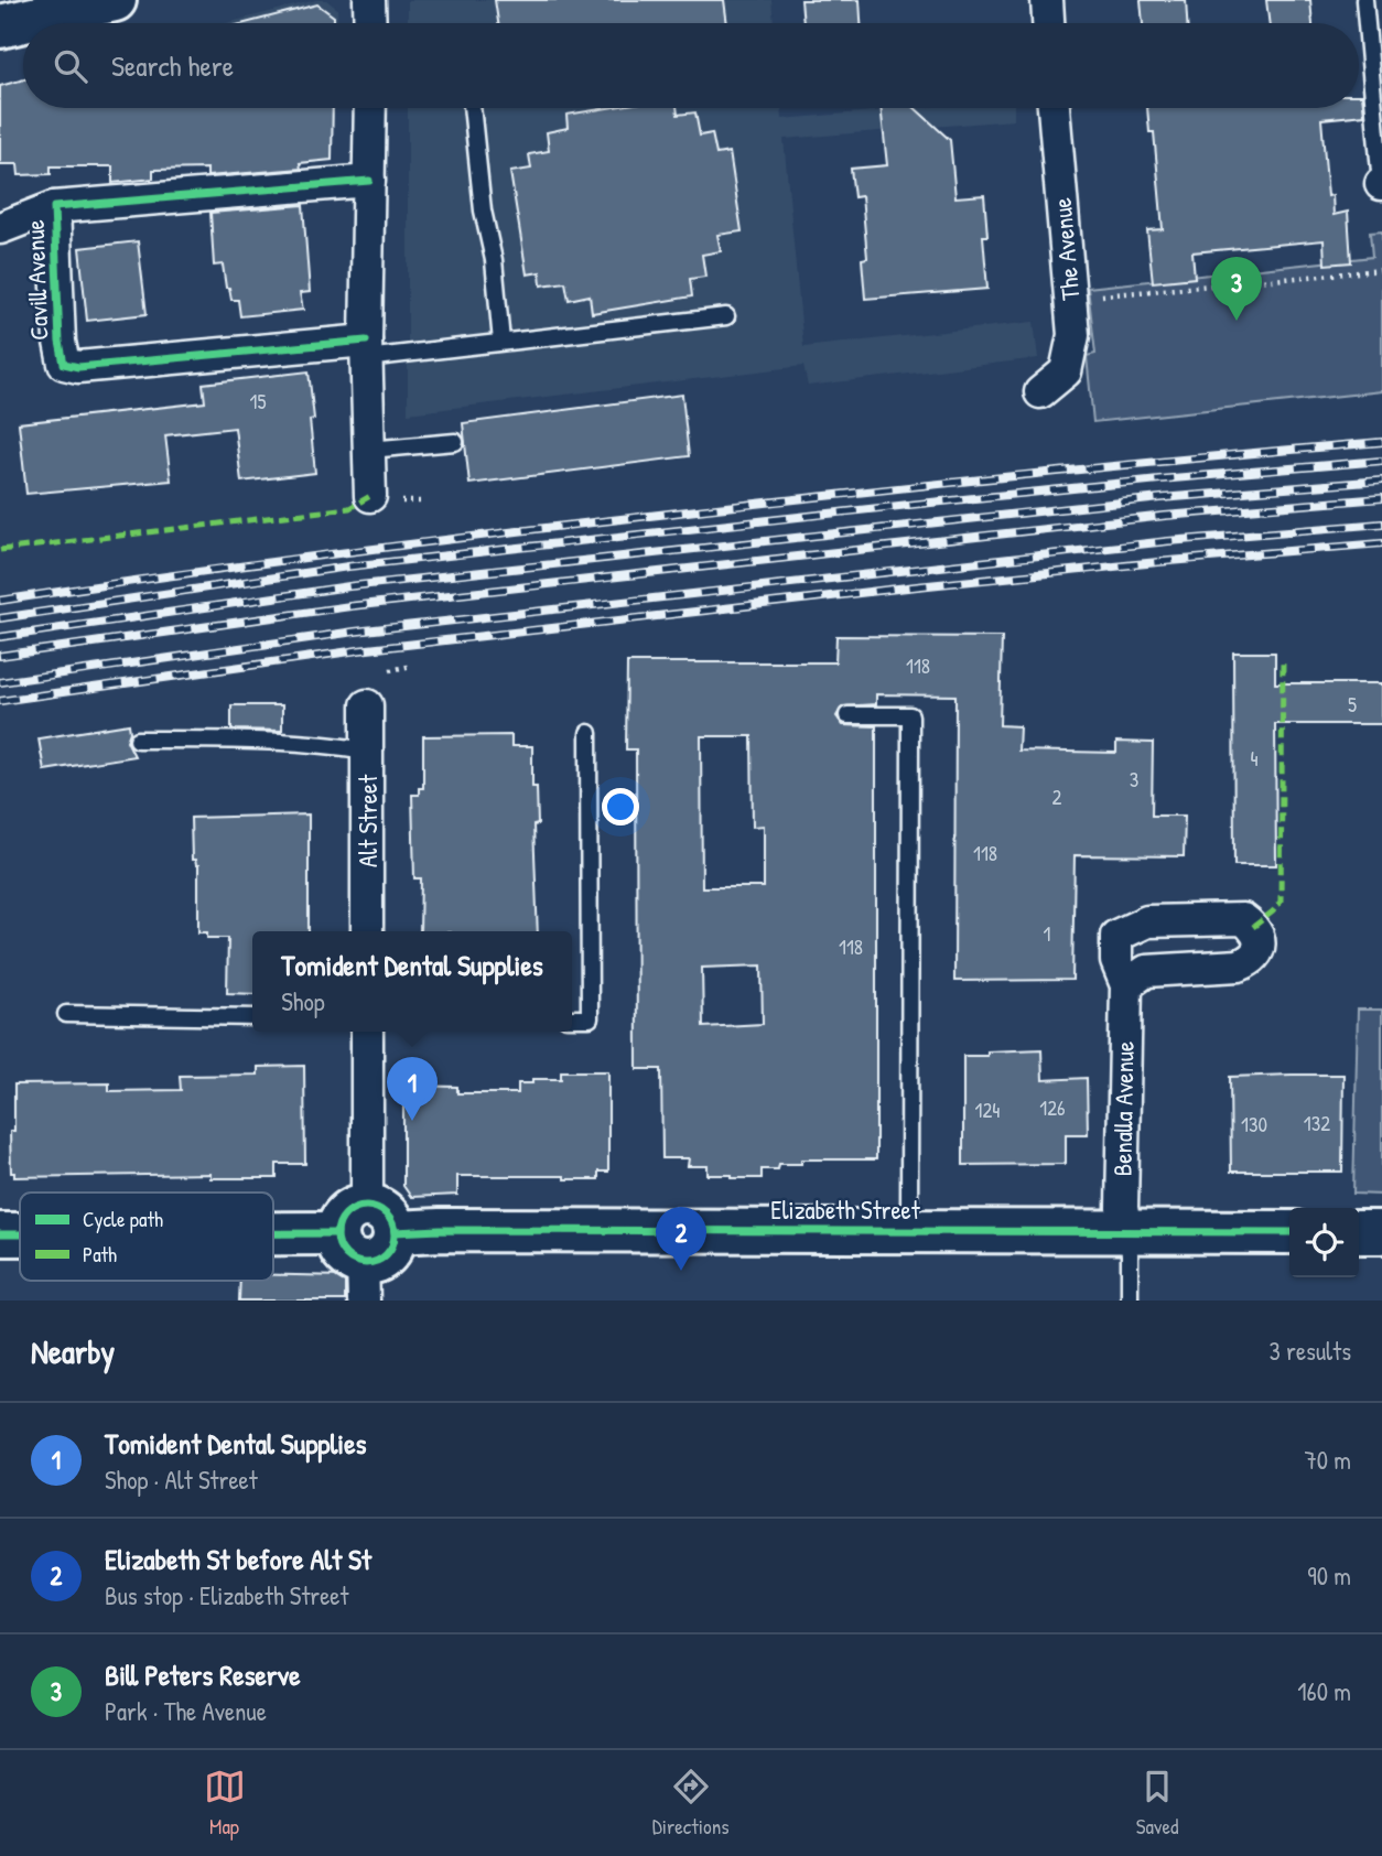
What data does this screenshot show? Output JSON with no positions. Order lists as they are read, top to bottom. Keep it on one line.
{"streets":{"main road":["Elizabeth Street"],"street":["The Avenue","Cavill Avenue","Alt Street","Benalla Avenue"]},"crossings":[["Benalla Avenue","Elizabeth Street"]],"house_numbers":["15","118","5","4","3","2","118","1","118","126","124","132","130"],"legend":["Cycle path","Path"],"page":{"search":"Search here","pins":["3","1","2"],"popup":["Tomident Dental Supplies","Shop"],"heading":["Nearby","3 results"],"list":[{"mark":"1","name":"Tomident Dental Supplies","note":"Shop · Alt Street","value":"70 m"},{"mark":"2","name":"Elizabeth St before Alt St","note":"Bus stop · Elizabeth Street","value":"90 m"},{"mark":"3","name":"Bill Peters Reserve","note":"Park · The Avenue","value":"160 m"}],"nav":["Map","Directions","Saved"]}}
